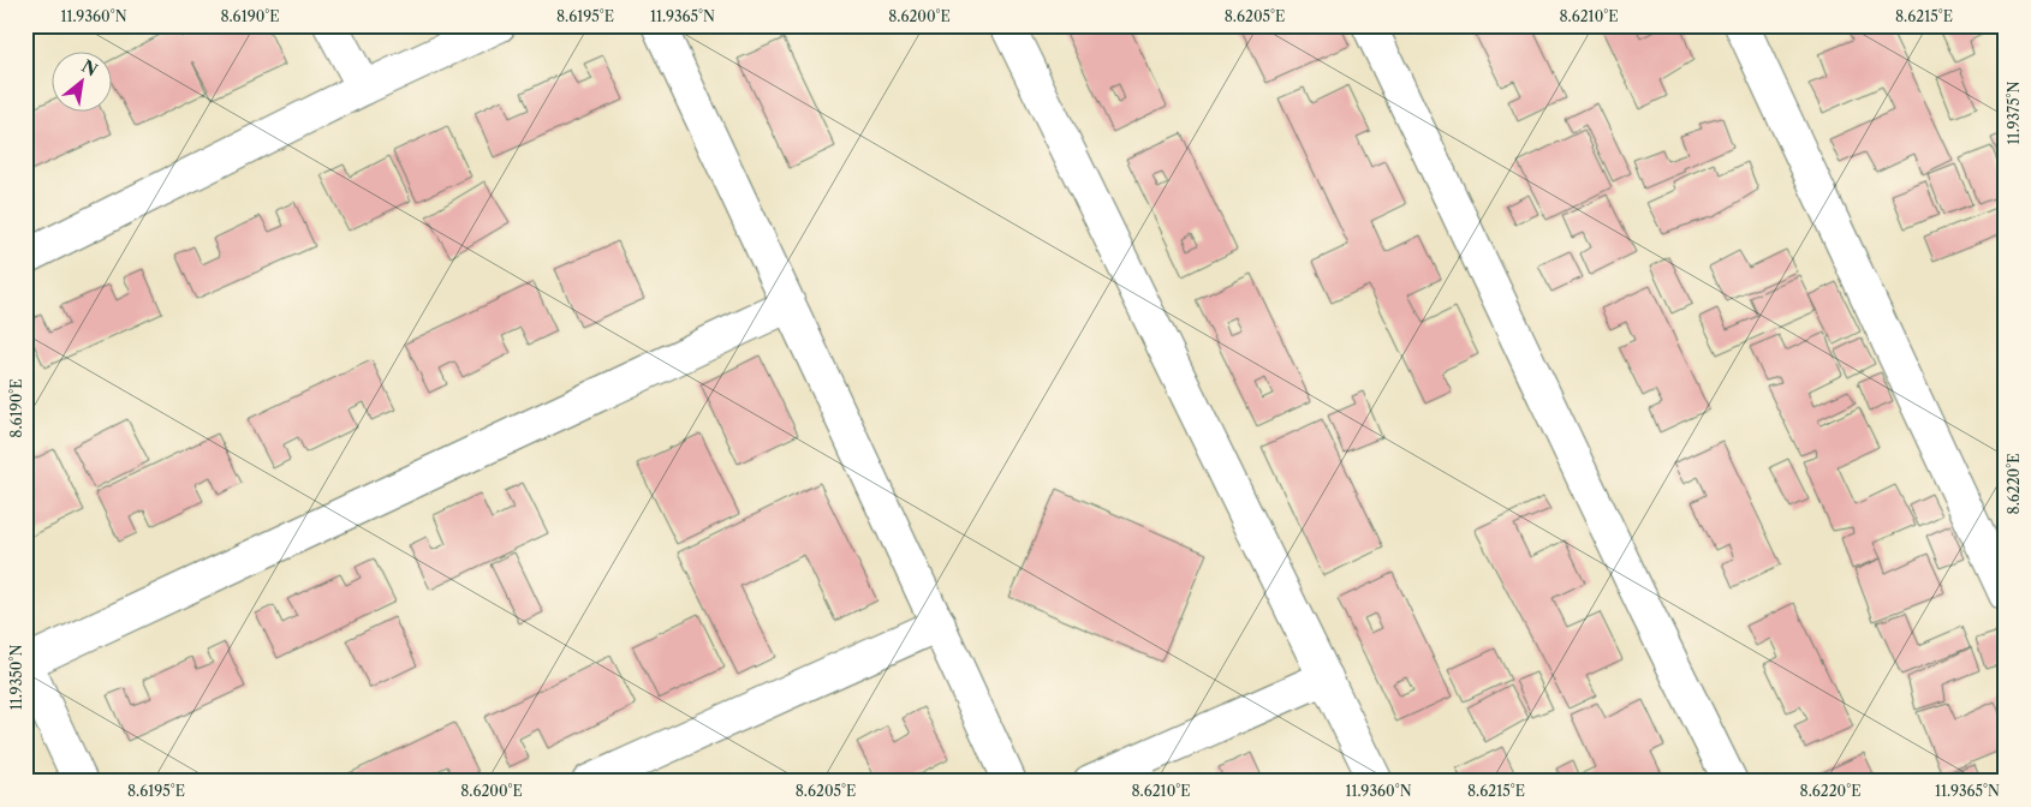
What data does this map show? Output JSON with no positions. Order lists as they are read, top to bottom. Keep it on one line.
{"north":"top right","coordinates":["11.9360°N","8.6190°E","8.6195°E","11.9365°N","8.6200°E","8.6205°E","8.6210°E","8.6215°E","11.9375°N","8.6220°E","11.9350°N"]}
